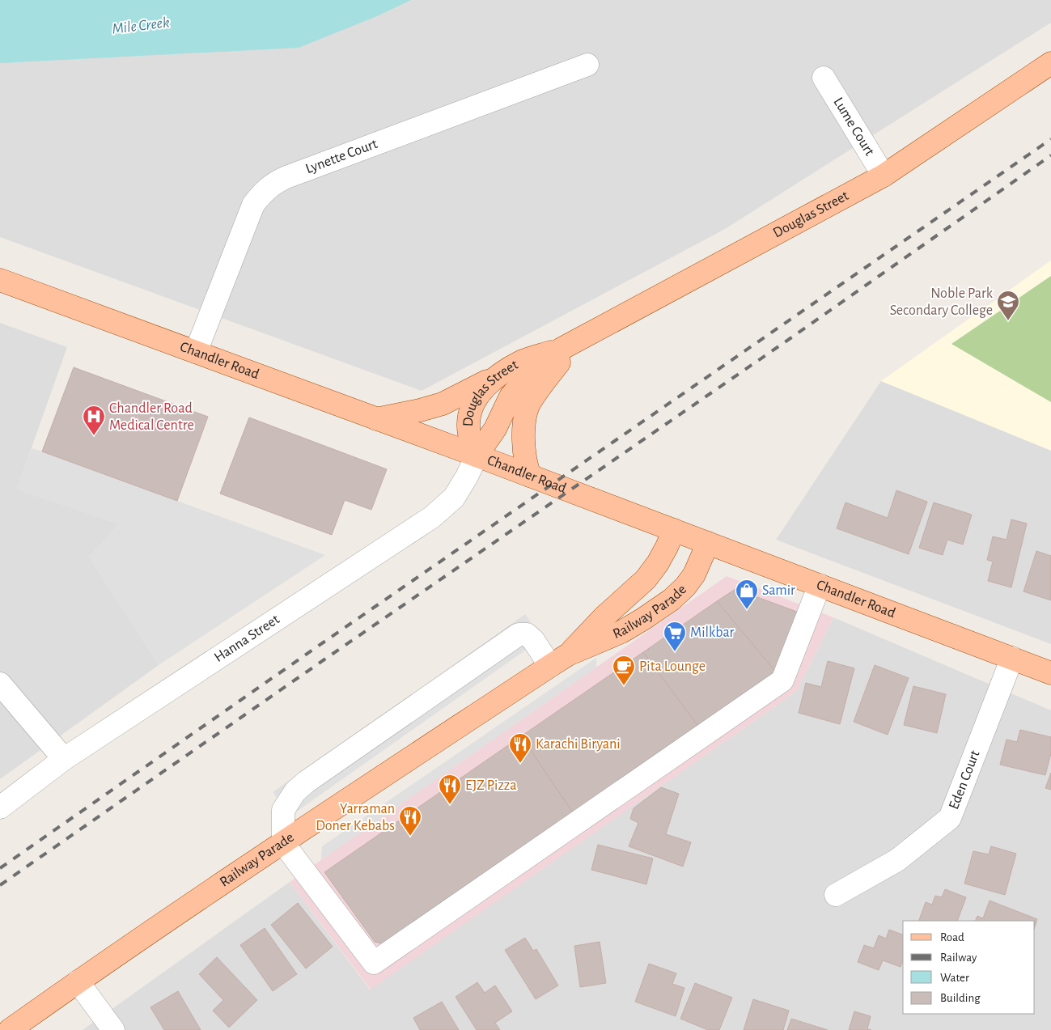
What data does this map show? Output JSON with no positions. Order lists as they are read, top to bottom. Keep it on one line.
{"streets":{"main road":["Douglas Street","Chandler Road","Railway Parade"],"street":["Lume Court","Lynette Court","Hanna Street","Eden Court"]},"crossings":[["Lume Court","Douglas Street"],["Lynette Court","Chandler Road"],["Douglas Street","Chandler Road"],["Douglas Street","Hanna Street"],["Chandler Road","Railway Parade"],["Chandler Road","Hanna Street"],["Chandler Road","Eden Court"]],"water":["Mile Creek"],"places":{"school or university":["Noble Park Secondary College"],"hospital":["Chandler Road Medical Centre"],"shop":["Samir"],"supermarket":["Milkbar"],"cafe":["Pita Lounge"],"restaurant":["Karachi Biryani","EJZ Pizza","Yarraman Doner Kebabs"]},"legend":["Road","Railway","Water","Building"]}
